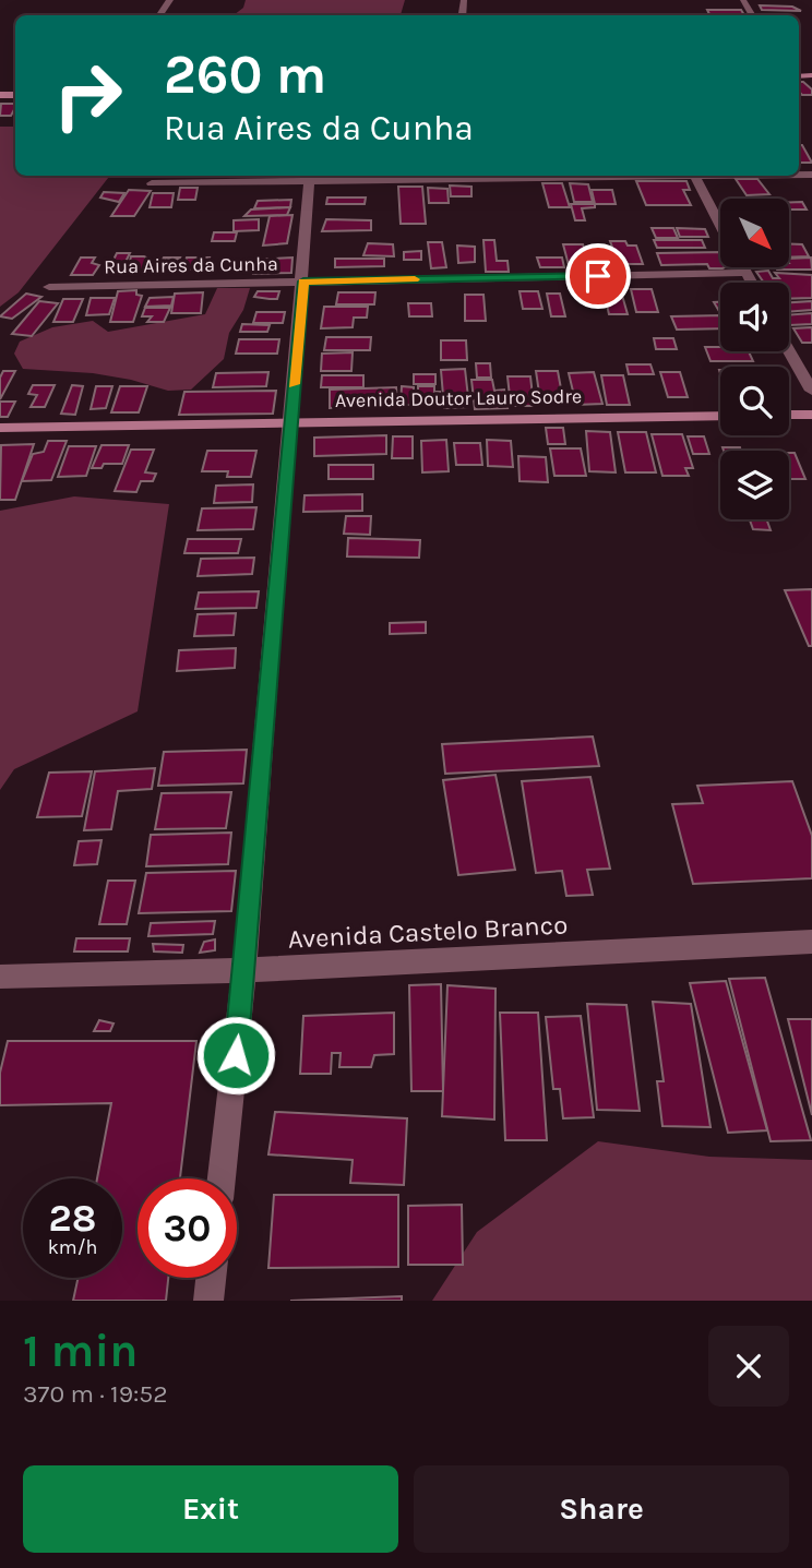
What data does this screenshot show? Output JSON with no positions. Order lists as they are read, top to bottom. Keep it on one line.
{"streets":{"street":["Rua Aires da Cunha","Avenida Doutor Lauro Sodre","Avenida Castelo Branco"]},"north":"bottom right","page":{"turn":["260 m","Rua Aires da Cunha"],"speed":"28 km/h","limit":"30","heading":["1 min","370 m · 19:52"],"buttons":["Exit","Share"]}}
